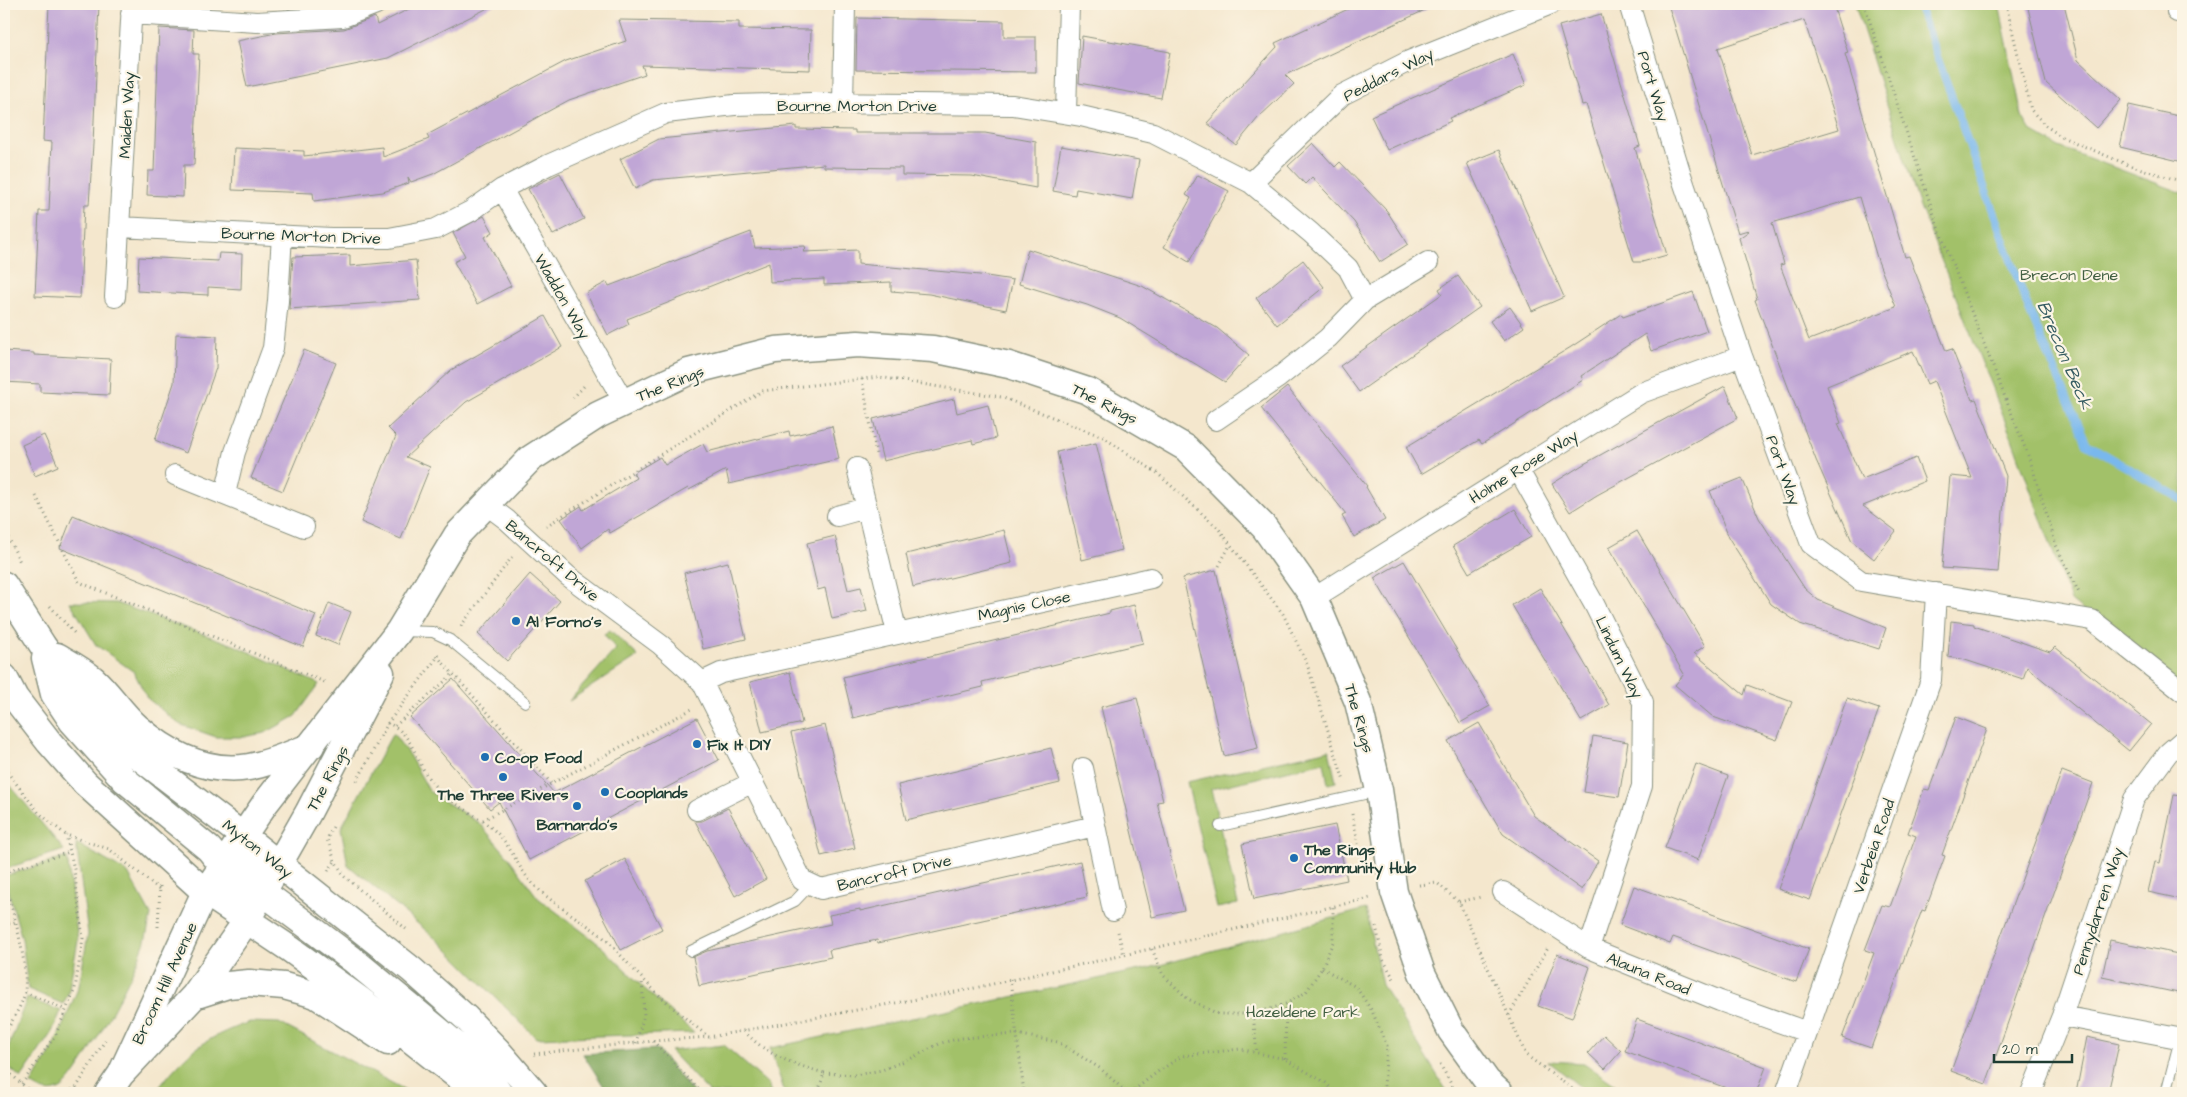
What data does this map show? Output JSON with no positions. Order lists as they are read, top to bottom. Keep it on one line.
{"streets":{"street":["Peddars Way","Port Way","Bourne Morton Drive","Maiden Way","Waddon Way","The Rings","Holme Rose Way","Bancroft Drive","Magnis Close","Lindum Way","Verbeia Road","Myton Way","Pennydarren Way","Alauna Road","Broom Hill Avenue"]},"crossings":[["Peddars Way","Bourne Morton Drive"],["Port Way","Holme Rose Way"],["Port Way","Verbeia Road"],["Bourne Morton Drive","Maiden Way"],["Bourne Morton Drive","Waddon Way"],["Waddon Way","The Rings"],["The Rings","Holme Rose Way"],["The Rings","Bancroft Drive"],["The Rings","Myton Way"],["The Rings","Broom Hill Avenue"],["Holme Rose Way","Lindum Way"],["Bancroft Drive","Magnis Close"],["Lindum Way","Alauna Road"],["Verbeia Road","Alauna Road"],["Myton Way","Broom Hill Avenue"]],"water":["Brecon Beck"],"parks":["Brecon Dene","Hazeldene Park"],"places":["Al Forno's","Fix It DIY","Co-op Food","The Three Rivers","Cooplands","Barnardo's","The Rings Community Hub"],"scale_bar":"20 m"}
